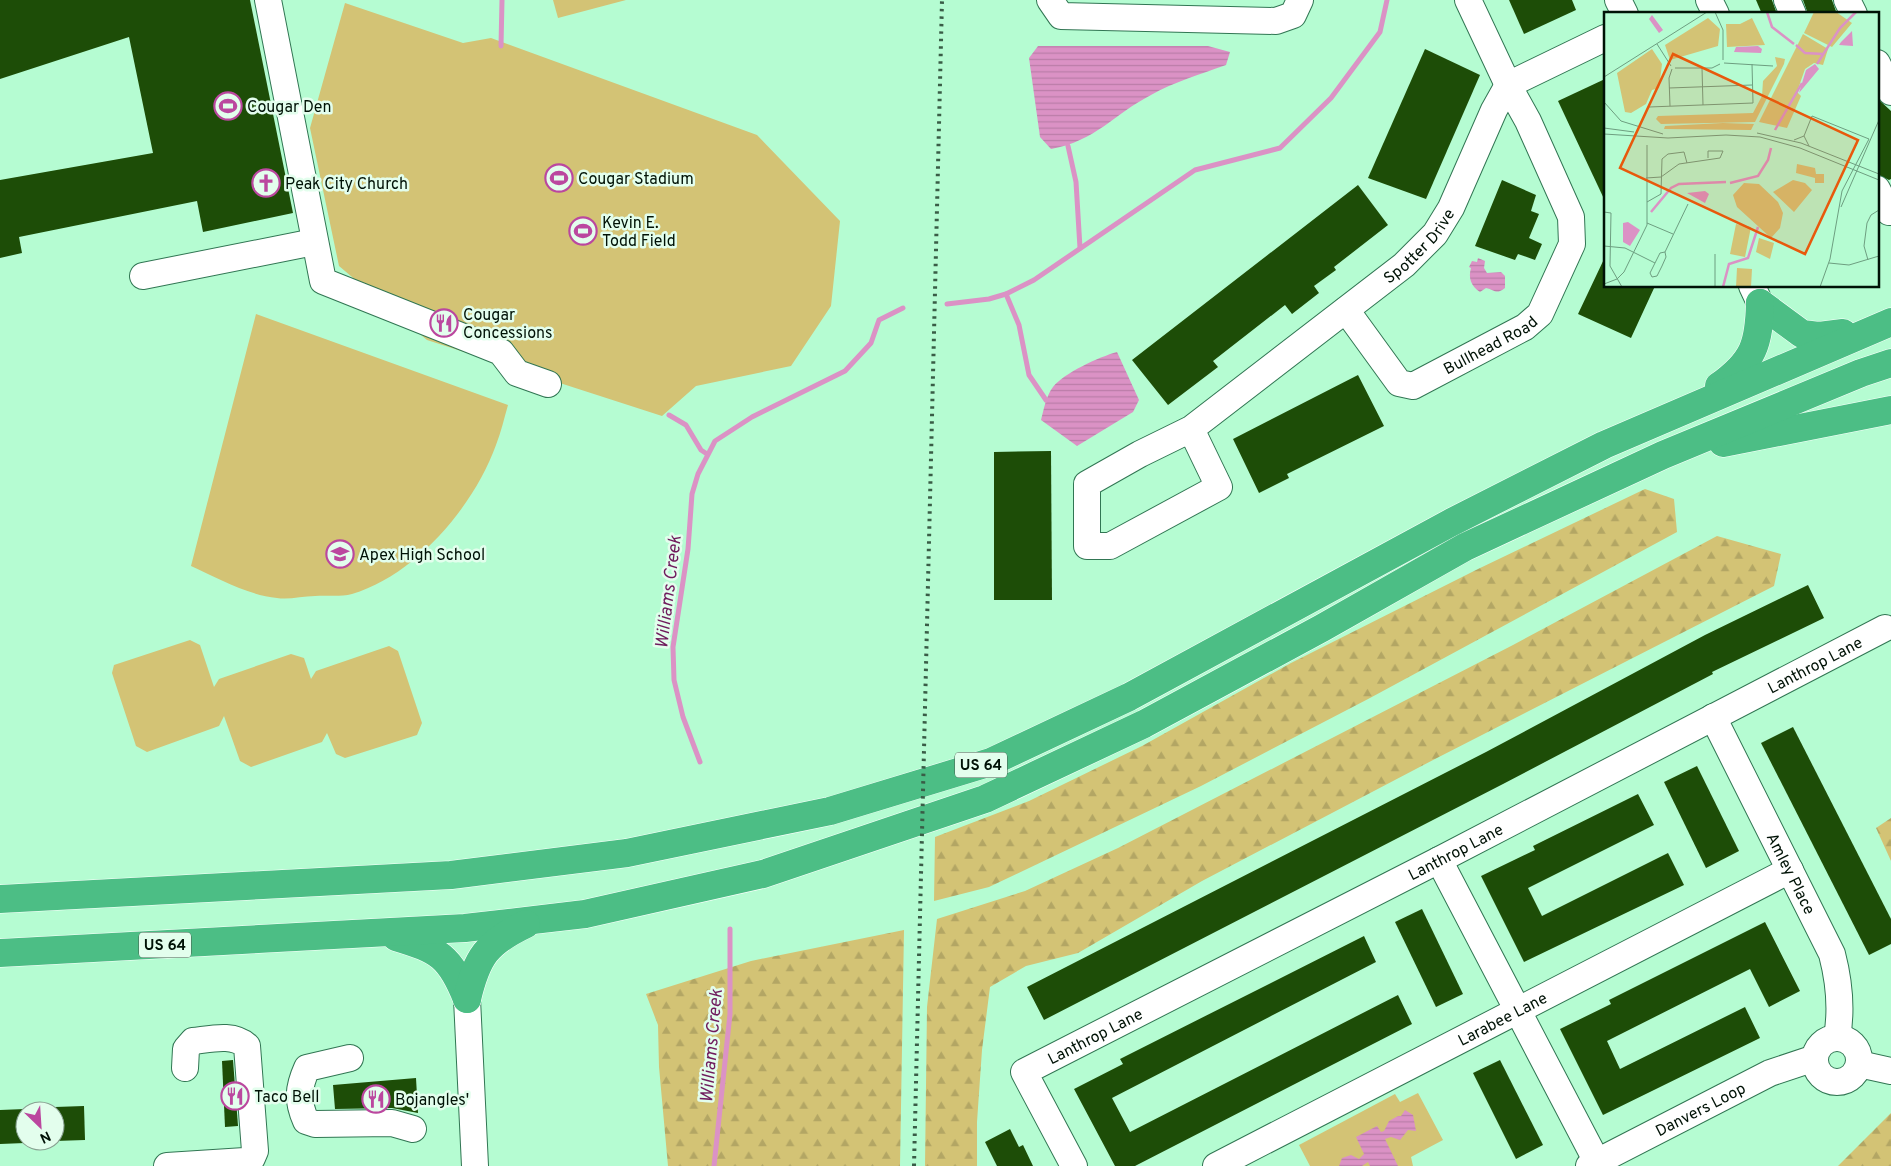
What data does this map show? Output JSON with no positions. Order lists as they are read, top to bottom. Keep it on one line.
{"streets":{"highway":["US 64"],"street":["Spotter Drive","Bullhead Road","Lanthrop Lane","Amley Place","Larabee Lane","Danvers Loop"]},"crossings":[["Spotter Drive","Bullhead Road"],["Lanthrop Lane","Amley Place"],["Amley Place","Larabee Lane"],["Amley Place","Danvers Loop"]],"water":["Williams Creek"],"places":{"sports":["Cougar Den","Cougar Stadium","Kevin E. Todd Field"],"church":["Peak City Church"],"restaurant":["Cougar Concessions","Taco Bell","Bojangles'"],"school or university":["Apex High School"]},"north":"bottom right"}
